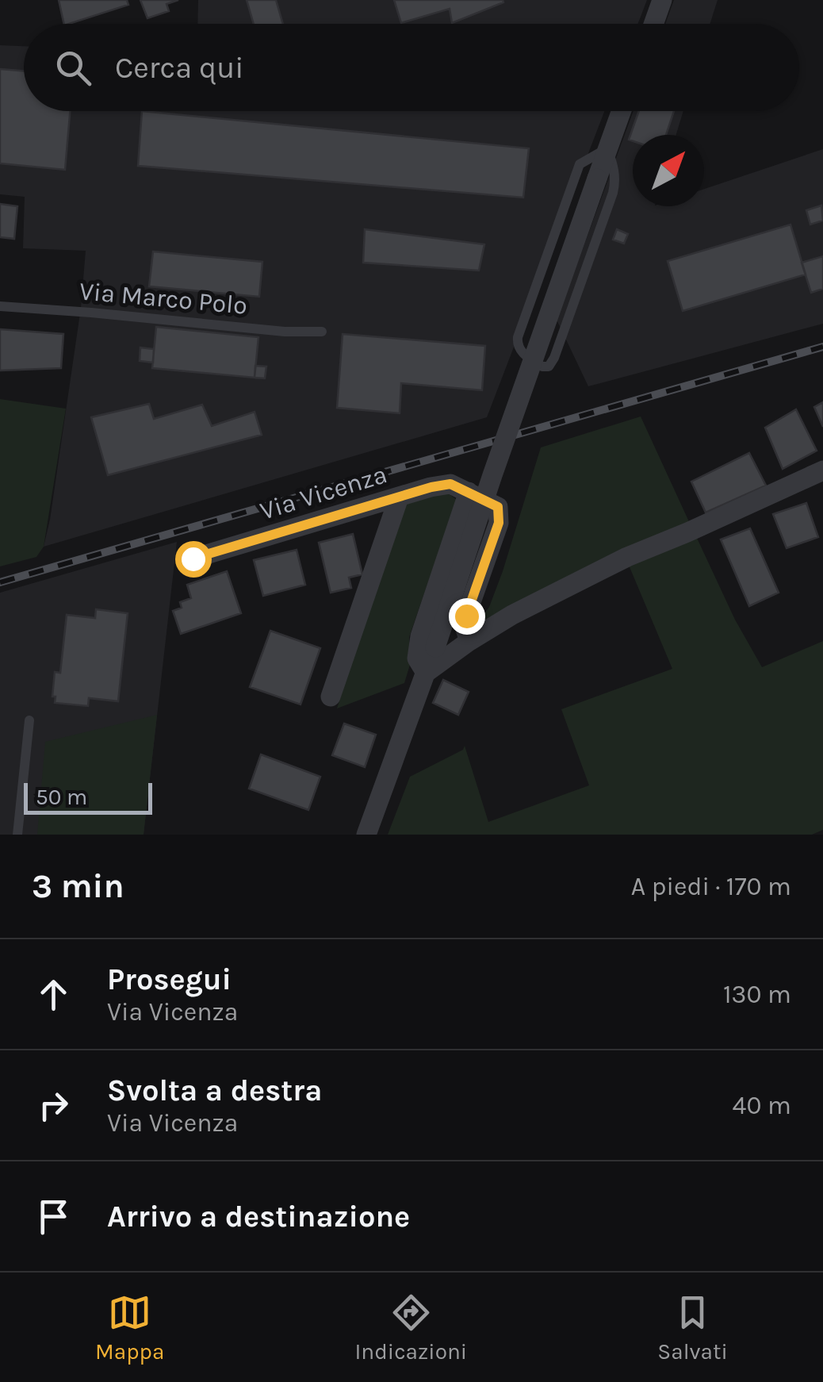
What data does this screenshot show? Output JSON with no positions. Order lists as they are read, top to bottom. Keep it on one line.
{"streets":{"street":["Via Vicenza"],"lane":["Via Marco Polo"]},"scale_bar":"50 m","north":"top right","page":{"search":"Cerca qui","scale":"50 m","heading":["3 min","A piedi · 170 m"],"list":[["Prosegui","Via Vicenza","130 m"],["Svolta a destra","Via Vicenza","40 m"],"Arrivo a destinazione"],"nav":["Mappa","Indicazioni","Salvati"]}}
